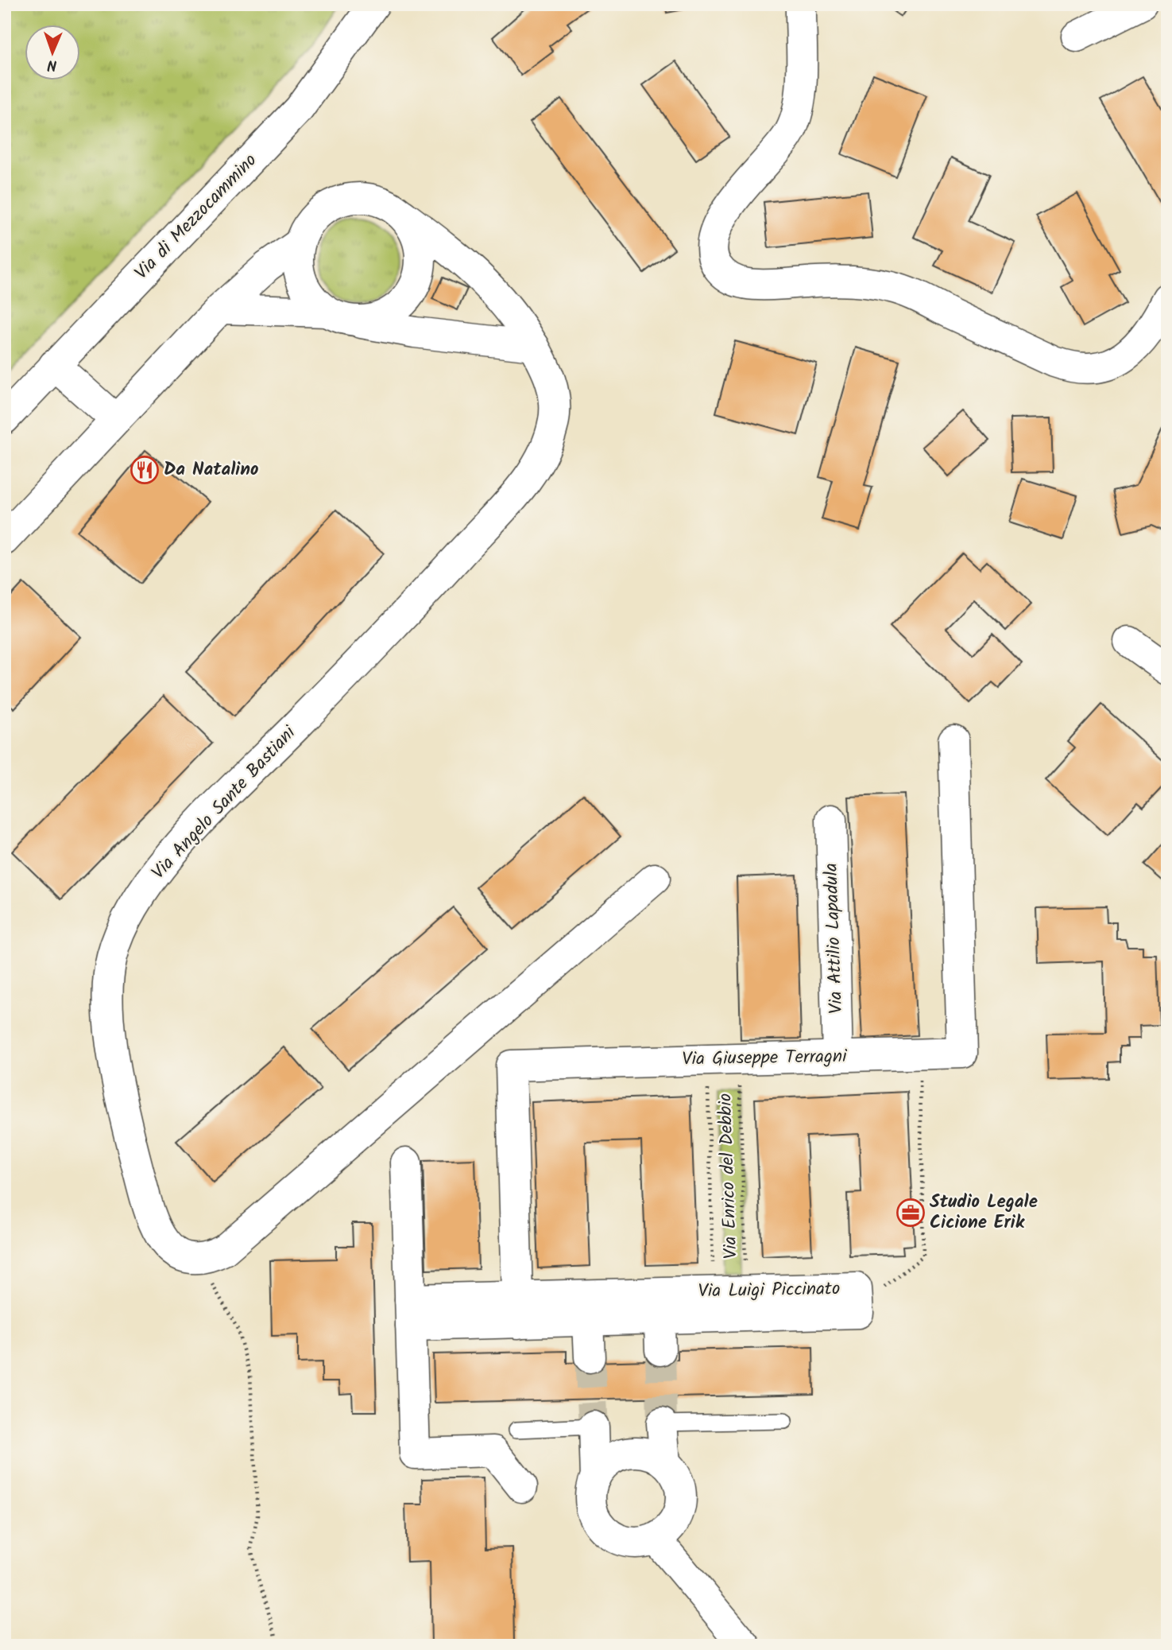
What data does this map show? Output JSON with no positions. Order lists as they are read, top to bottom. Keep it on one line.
{"streets":{"street":["Via di Mezzocammino","Via Angelo Sante Bastiani","Via Attilio Lapadula","Via Giuseppe Terragni","Via Luigi Piccinato"],"path":["Via Enrico del Debbio"]},"crossings":[["Via Attilio Lapadula","Via Giuseppe Terragni"],["Via Giuseppe Terragni","Via Enrico del Debbio"],["Via Enrico del Debbio","Via Luigi Piccinato"]],"places":{"restaurant":["Da Natalino"],"office":["Studio Legale Cicione Erik"]},"north":"bottom"}
